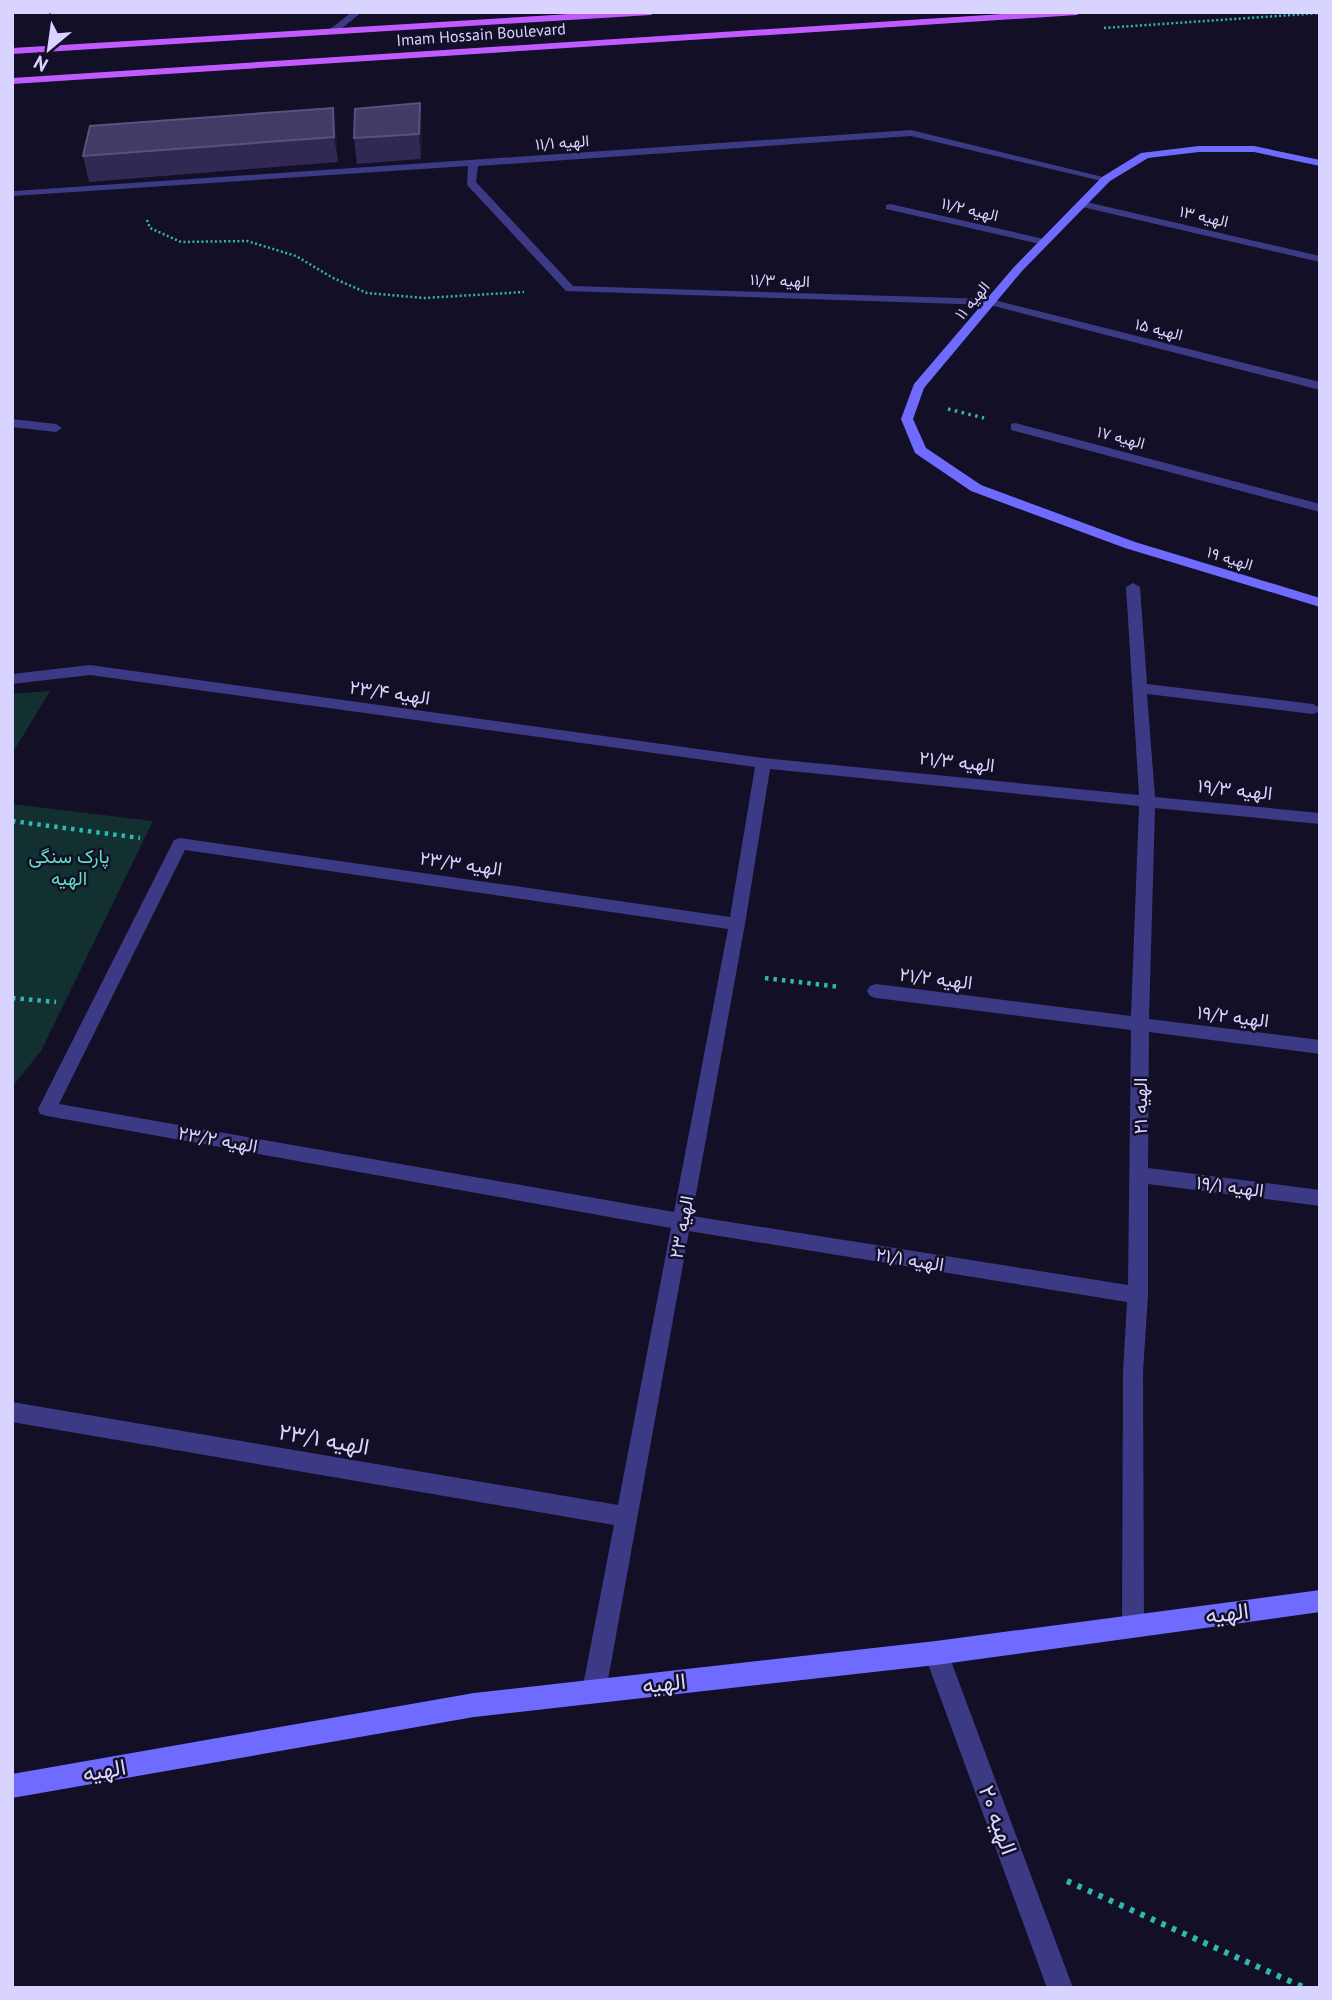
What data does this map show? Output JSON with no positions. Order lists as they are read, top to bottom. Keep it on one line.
{"streets":{"main road":["Imam Hossain Boulevard"],"street":["الهیه ۱۱/۱","الهیه ۱۱/۲","الهیه ۱۳","الهیه ۱۱/۳","الهیه ۱۱","الهیه ۱۵","الهیه ۱۷","الهیه ۱۹","الهیه ۲۳/۴","الهیه ۲۱/۳","الهیه ۱۹/۳","الهیه ۲۳/۳","الهیه ۲۱/۲","الهیه ۱۹/۲","الهیه ۲۱","الهیه ۲۳/۲","الهیه ۱۹/۱","الهیه ۲۳","الهیه ۲۱/۱","الهیه ۲۳/۱","الهیه","الهیه ۲۰"]},"crossings":[["الهیه ۱۱/۱","الهیه ۱۱"],["الهیه ۱۱/۲","الهیه ۱۱"],["الهیه ۱۳","الهیه ۱۱"],["الهیه ۱۱/۳","الهیه ۱۱"],["الهیه ۱۱/۳","الهیه ۱۵"],["الهیه ۱۱","الهیه ۱۵"],["الهیه ۱۱","الهیه ۱۹"],["الهیه ۲۳/۴","الهیه ۲۱/۳"],["الهیه ۲۳/۴","الهیه ۲۳"],["الهیه ۲۱/۳","الهیه ۱۹/۳"],["الهیه ۲۱/۳","الهیه ۲۱"],["الهیه ۲۱/۳","الهیه ۲۳"],["الهیه ۱۹/۳","الهیه ۲۱"],["الهیه ۲۳/۳","الهیه ۲۳/۲"],["الهیه ۲۳/۳","الهیه ۲۳"],["الهیه ۲۱/۲","الهیه ۱۹/۲"],["الهیه ۲۱/۲","الهیه ۲۱"],["الهیه ۲۱/۲","الهیه ۲۳"],["الهیه ۱۹/۲","الهیه ۲۱"],["الهیه ۲۱","الهیه ۱۹/۱"],["الهیه ۲۱","الهیه ۲۱/۱"],["الهیه ۲۱","الهیه"],["الهیه ۲۳/۲","الهیه ۲۳"],["الهیه ۲۳/۲","الهیه ۲۱/۱"],["الهیه ۲۳","الهیه ۲۱/۱"],["الهیه ۲۳","الهیه ۲۳/۱"],["الهیه ۲۳","الهیه"],["الهیه","الهیه ۲۰"]],"parks":["پارک سنگی الهیه"],"north":"bottom left"}
